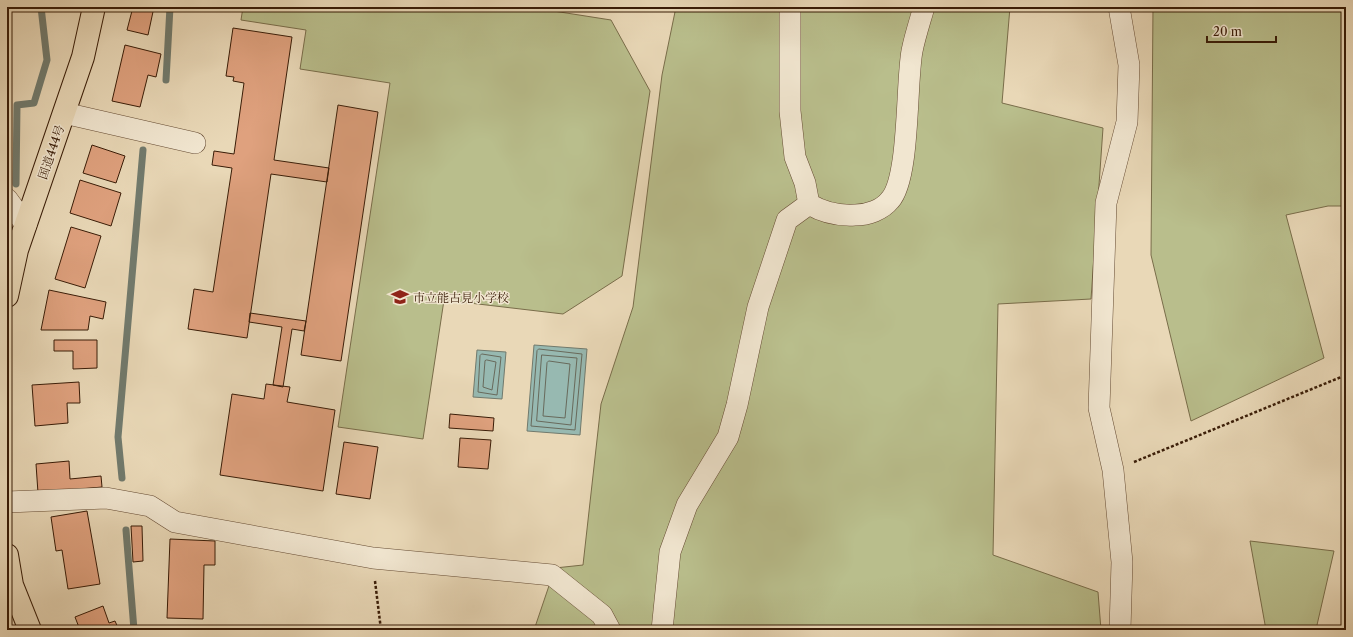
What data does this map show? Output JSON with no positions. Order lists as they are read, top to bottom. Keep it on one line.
{"streets":{"highway":["国道444号"]},"places":{"school or university":["市立能古見小学校"]},"scale_bar":"20 m"}
